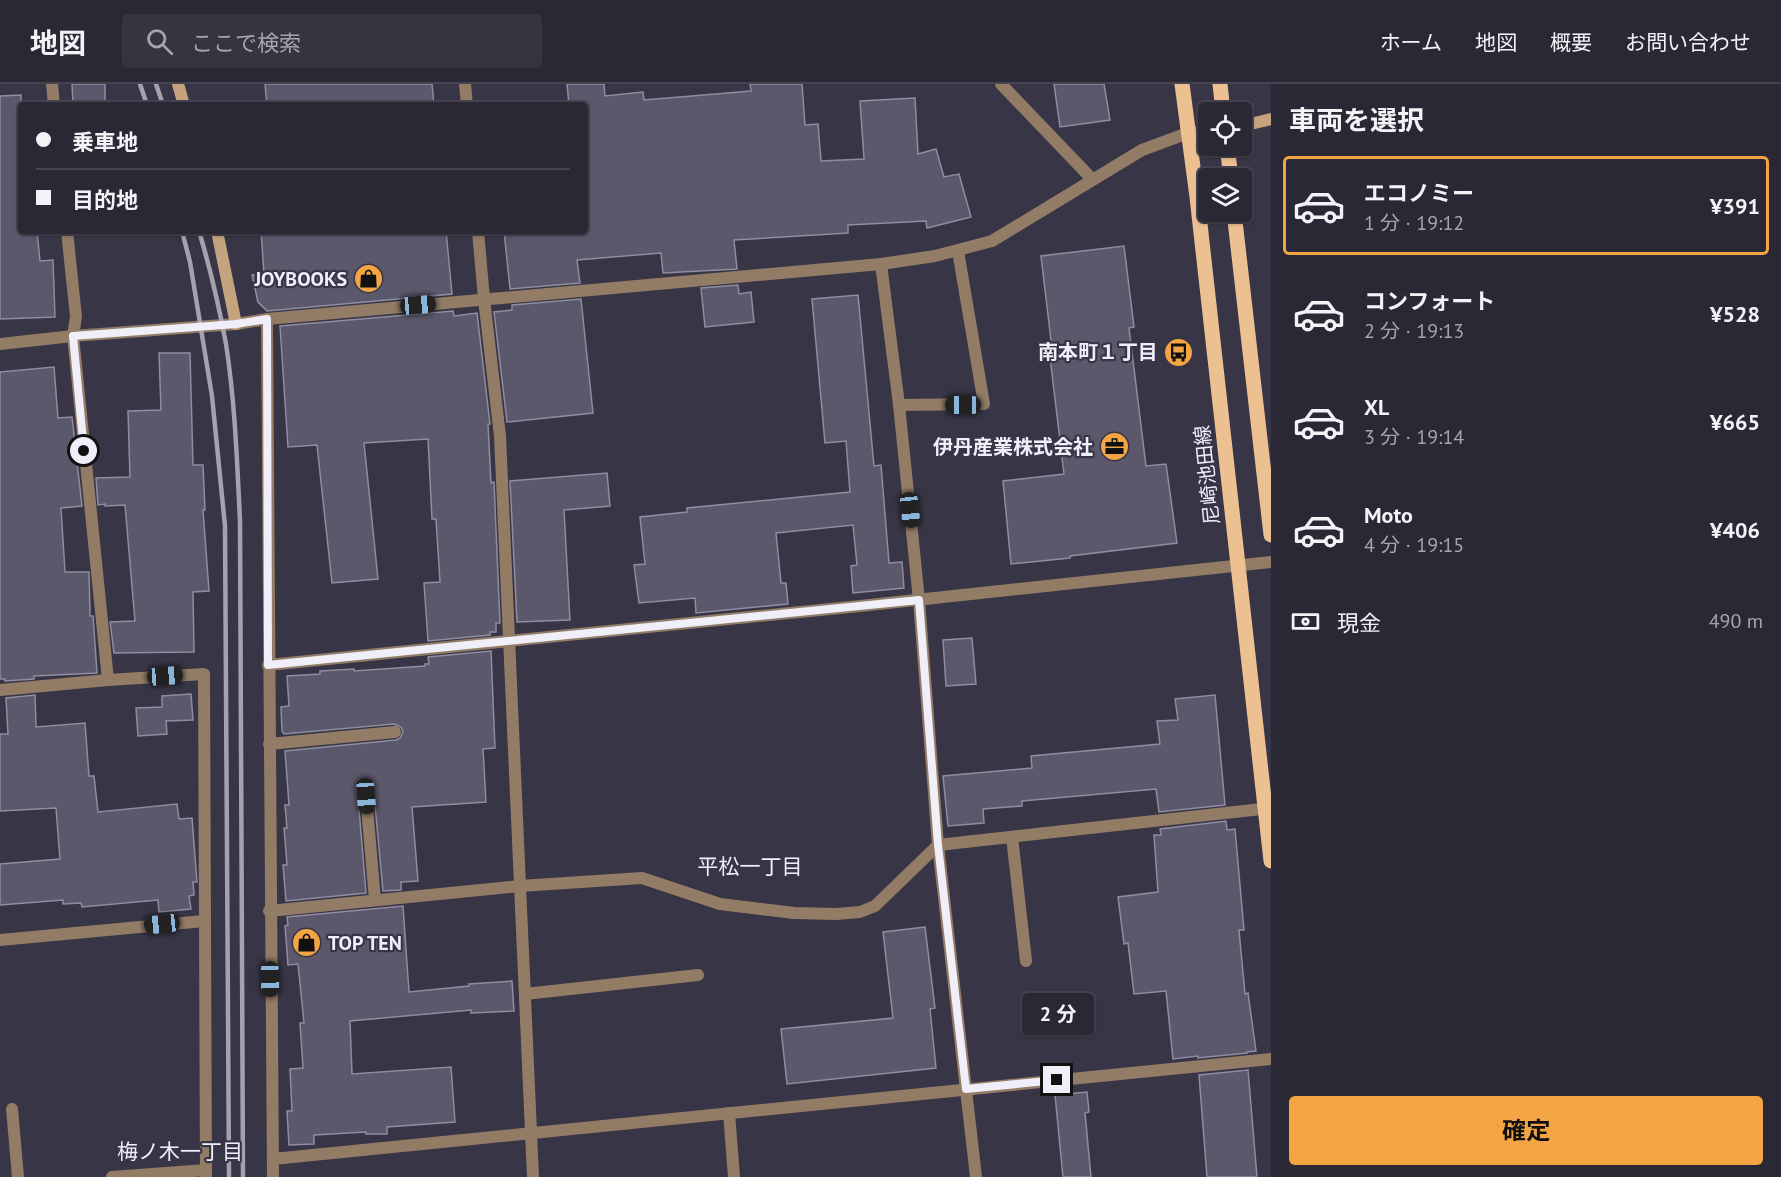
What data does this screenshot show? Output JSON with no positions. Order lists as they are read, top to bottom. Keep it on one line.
{"streets":{"main road":["尼崎池田線"]},"districts":["平松一丁目","梅ノ木一丁目"],"places":{"shop":["JOYBOOKS","TOP TEN"],"bus stop":["南本町１丁目"],"office":["伊丹産業株式会社"]},"page":{"header":"地図","search":"ここで検索","nav":["ホーム","地図","概要","お問い合わせ"],"heading":"車両を選択","banner":["乗車地","目的地"],"list":[{"name":"エコノミー","note":"1 分 · 19:12","value":"¥391"},{"name":"コンフォート","note":"2 分 · 19:13","value":"¥528"},{"name":"XL","note":"3 分 · 19:14","value":"¥665"},{"name":"Moto","note":"4 分 · 19:15","value":"¥406"}],"pay":["現金","490 m"],"bubble":"2 分","buttons":"確定"}}
